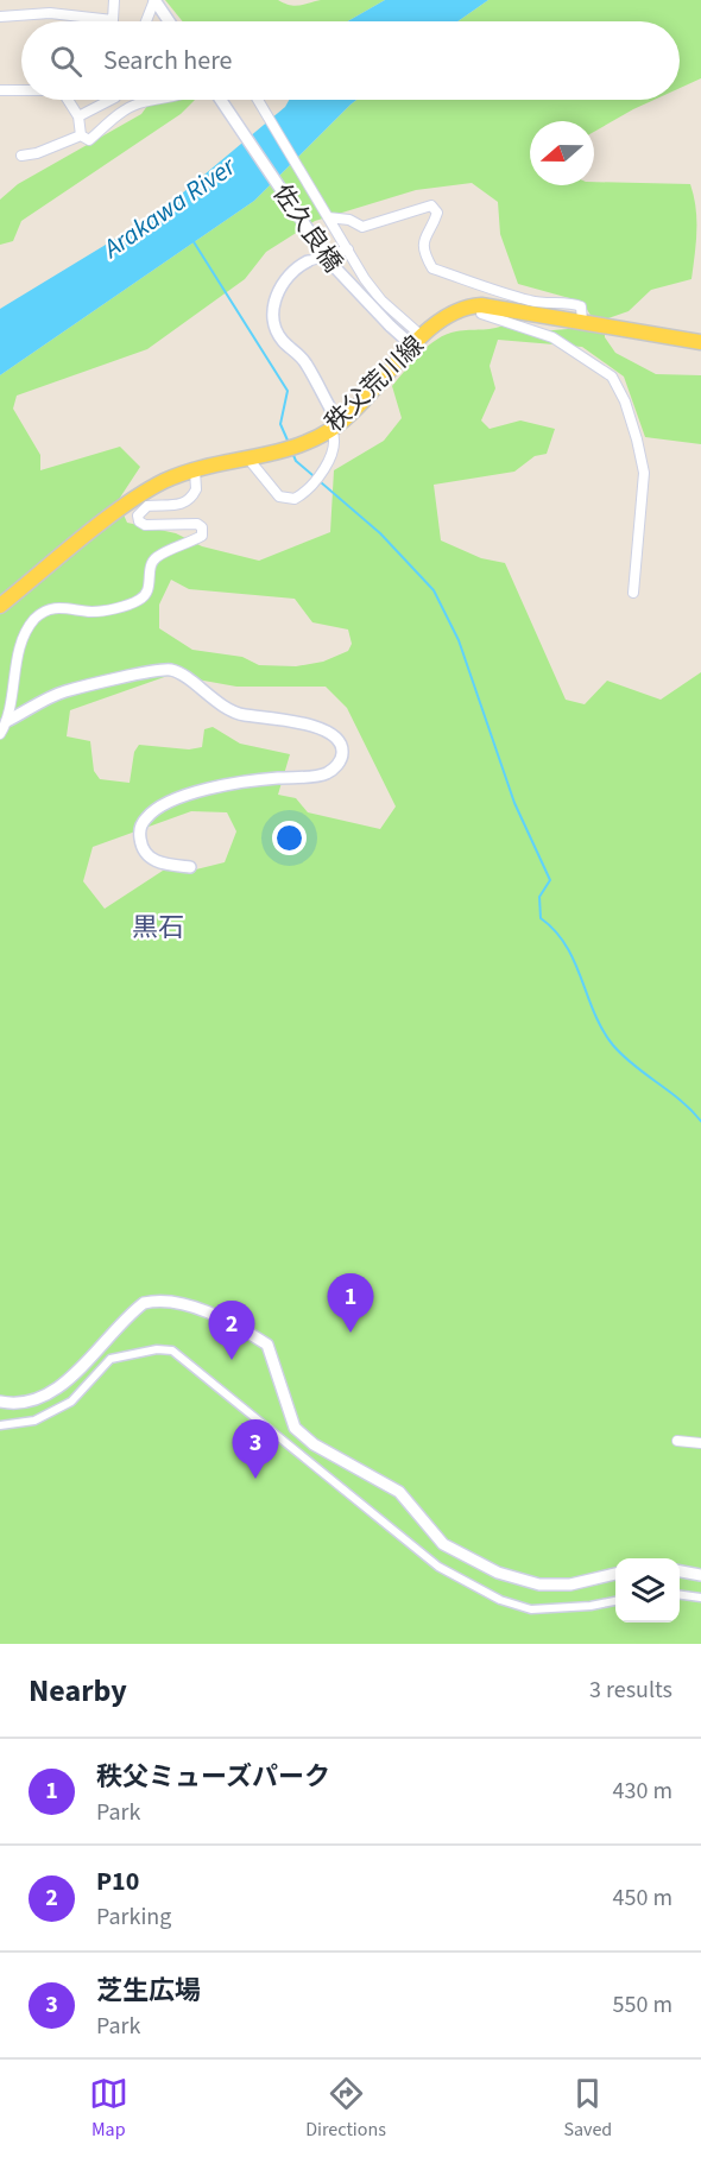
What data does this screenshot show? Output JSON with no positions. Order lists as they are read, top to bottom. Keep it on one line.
{"streets":{"main road":["秩父荒川線"],"street":["佐久良橋"]},"crossings":[["佐久良橋","秩父荒川線"]],"districts":["黒石"],"water":["Arakawa River"],"north":"left","page":{"search":"Search here","pins":["1","2","3"],"heading":["Nearby","3 results"],"list":[{"mark":"1","name":"秩父ミューズパーク","note":"Park","value":"430 m"},{"mark":"2","name":"P10","note":"Parking","value":"450 m"},{"mark":"3","name":"芝生広場","note":"Park","value":"550 m"}],"nav":["Map","Directions","Saved"]}}
